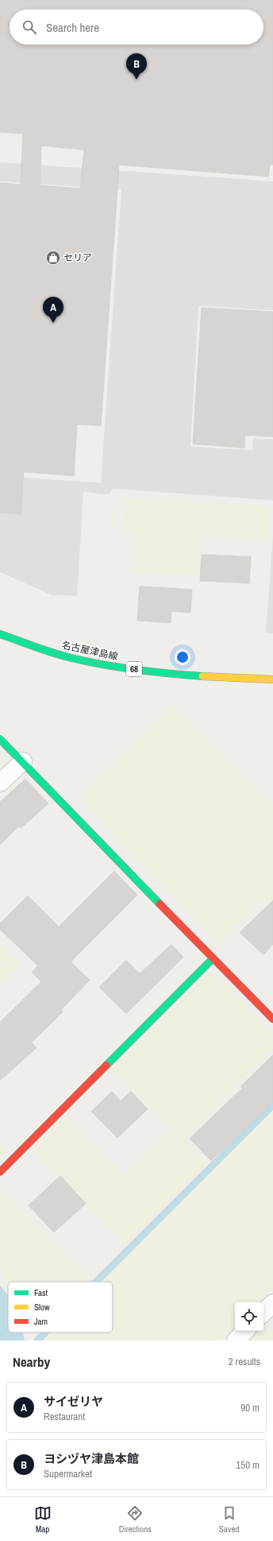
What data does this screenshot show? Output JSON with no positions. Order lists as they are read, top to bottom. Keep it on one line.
{"streets":{"street":["名古屋津島線","68"]},"places":{"shop":["セリア"]},"legend":["Fast","Slow","Jam"],"page":{"search":"Search here","pins":["B","A"],"heading":["Nearby","2 results"],"list":[{"mark":"A","name":"サイゼリヤ","note":"Restaurant","value":"90 m"},{"mark":"B","name":"ヨシヅヤ津島本館","note":"Supermarket","value":"150 m"}],"nav":["Map","Directions","Saved"]}}
